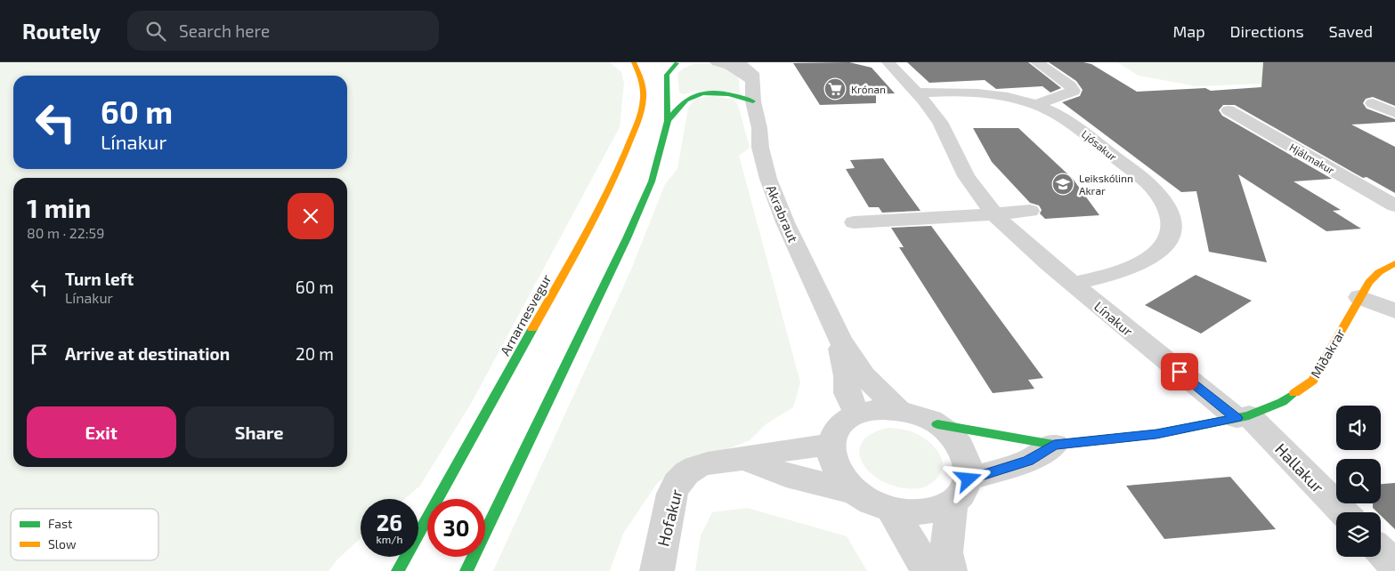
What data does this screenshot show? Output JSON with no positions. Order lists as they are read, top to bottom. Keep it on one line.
{"streets":{"main road":["Arnarnesvegur","Miðakrar"],"street":["Ljósakur","Hjálmakur","Akrabraut","Línakur","Hallakur","Hofakur"]},"crossings":[["Ljósakur","Línakur"],["Akrabraut","Miðakrar"],["Akrabraut","Hofakur"],["Línakur","Miðakrar"],["Línakur","Hallakur"],["Miðakrar","Hallakur"],["Miðakrar","Hofakur"]],"places":{"supermarket":["Krónan"],"school or university":["Leikskólinn Akrar"]},"legend":["Fast","Slow"],"page":{"header":"Routely","search":"Search here","nav":["Map","Directions","Saved"],"turn":["60 m","Línakur"],"heading":["1 min","80 m · 22:59"],"list":[{"name":"Turn left","note":"Línakur","value":"60 m"},{"name":"Arrive at destination","value":"20 m"}],"buttons":["Exit","Share"],"speed":"26 km/h","limit":"30"}}
